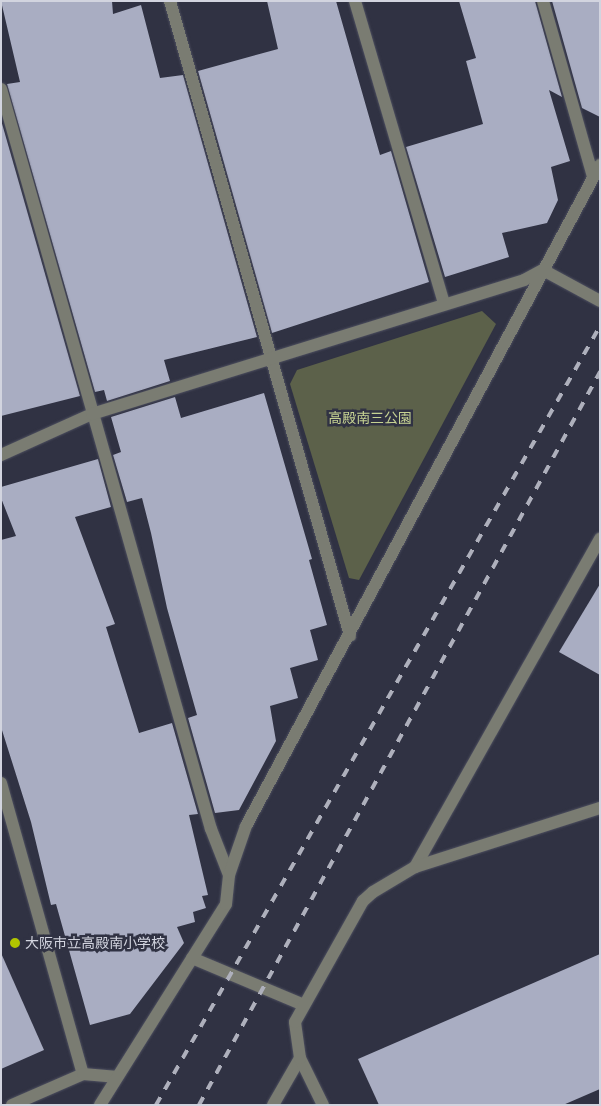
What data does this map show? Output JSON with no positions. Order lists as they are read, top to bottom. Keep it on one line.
{"parks":["高殿南三公園"],"places":["大阪市立高殿南小学校"]}
